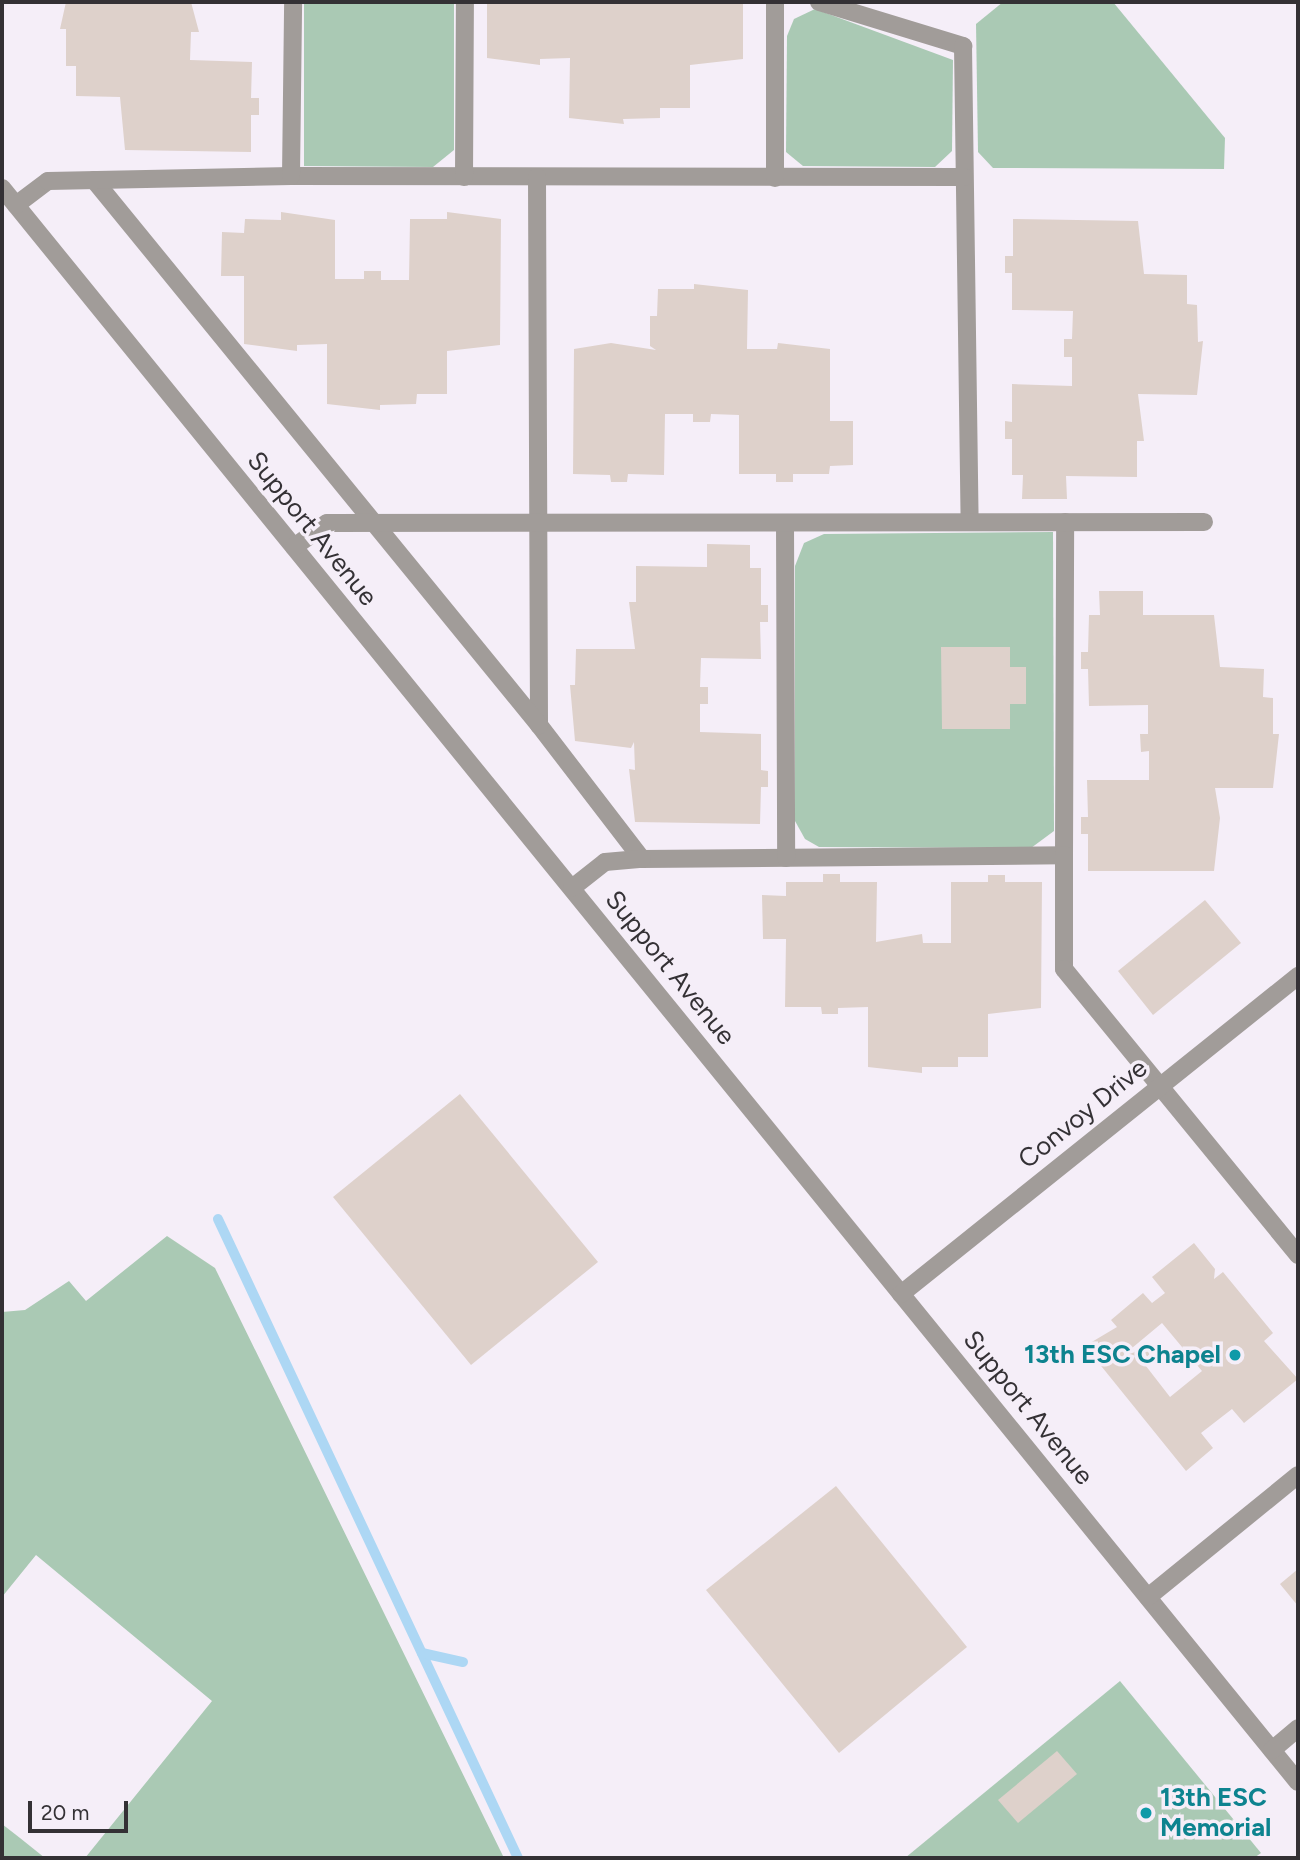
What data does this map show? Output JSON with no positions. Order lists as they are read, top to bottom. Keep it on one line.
{"streets":{"street":["Support Avenue","Convoy Drive"]},"crossings":[["Support Avenue","Convoy Drive"]],"places":["13th ESC Chapel","13th ESC Memorial"],"scale_bar":"20 m"}
